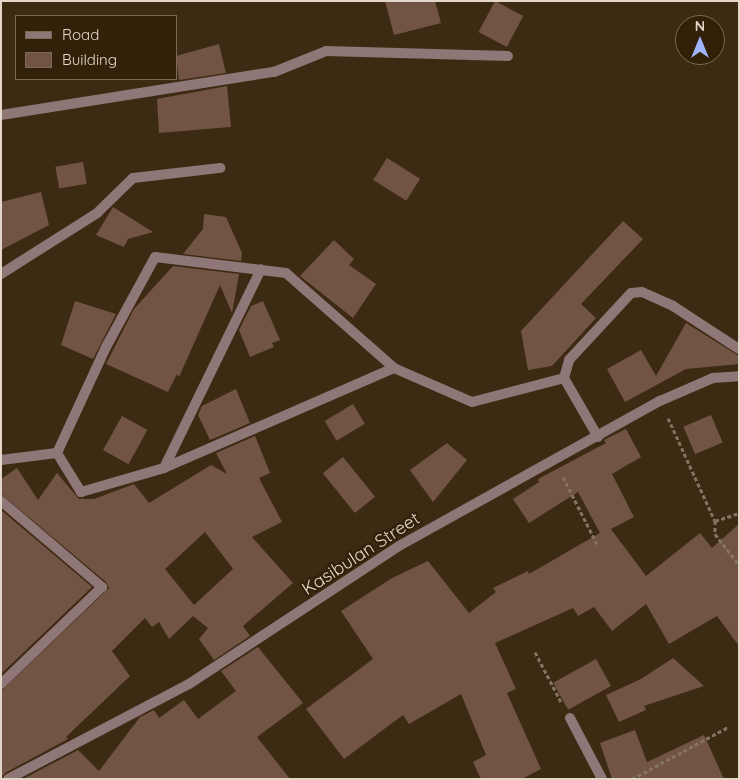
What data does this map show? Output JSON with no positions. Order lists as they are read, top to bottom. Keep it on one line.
{"streets":{"street":["Kasibulan Street"]},"legend":["Road","Building"],"north":"top"}
